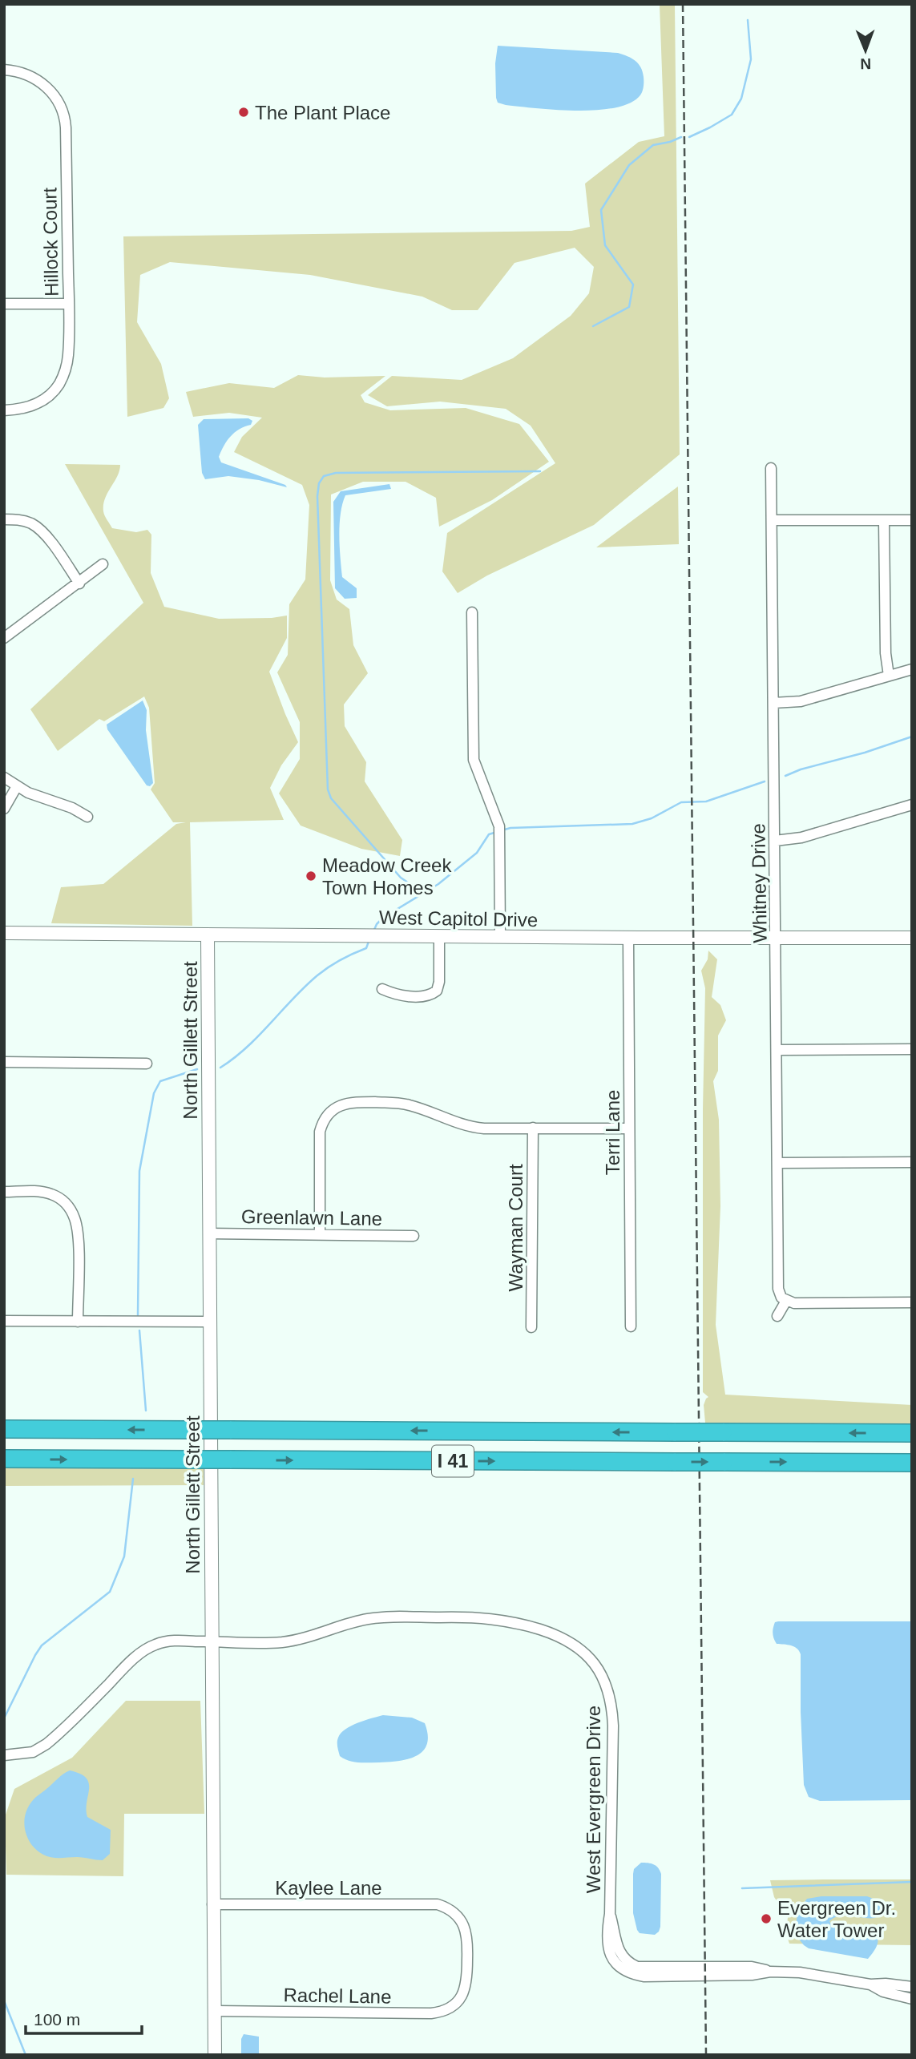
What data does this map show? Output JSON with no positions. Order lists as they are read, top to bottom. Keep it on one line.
{"streets":{"highway":["I 41"],"street":["Hillock Court","Whitney Drive","West Capitol Drive","North Gillett Street","Terri Lane","Greenlawn Lane","Wayman Court","West Evergreen Drive","Kaylee Lane","Rachel Lane"]},"crossings":[["Whitney Drive","West Capitol Drive"],["West Capitol Drive","North Gillett Street"],["West Capitol Drive","Terri Lane"],["North Gillett Street","Greenlawn Lane"],["North Gillett Street","West Evergreen Drive"],["North Gillett Street","Kaylee Lane"],["North Gillett Street","Rachel Lane"],["Kaylee Lane","Rachel Lane"]],"places":["The Plant Place","Meadow Creek Town Homes","Evergreen Dr. Water Tower"],"scale_bar":"100 m","north":"bottom"}
